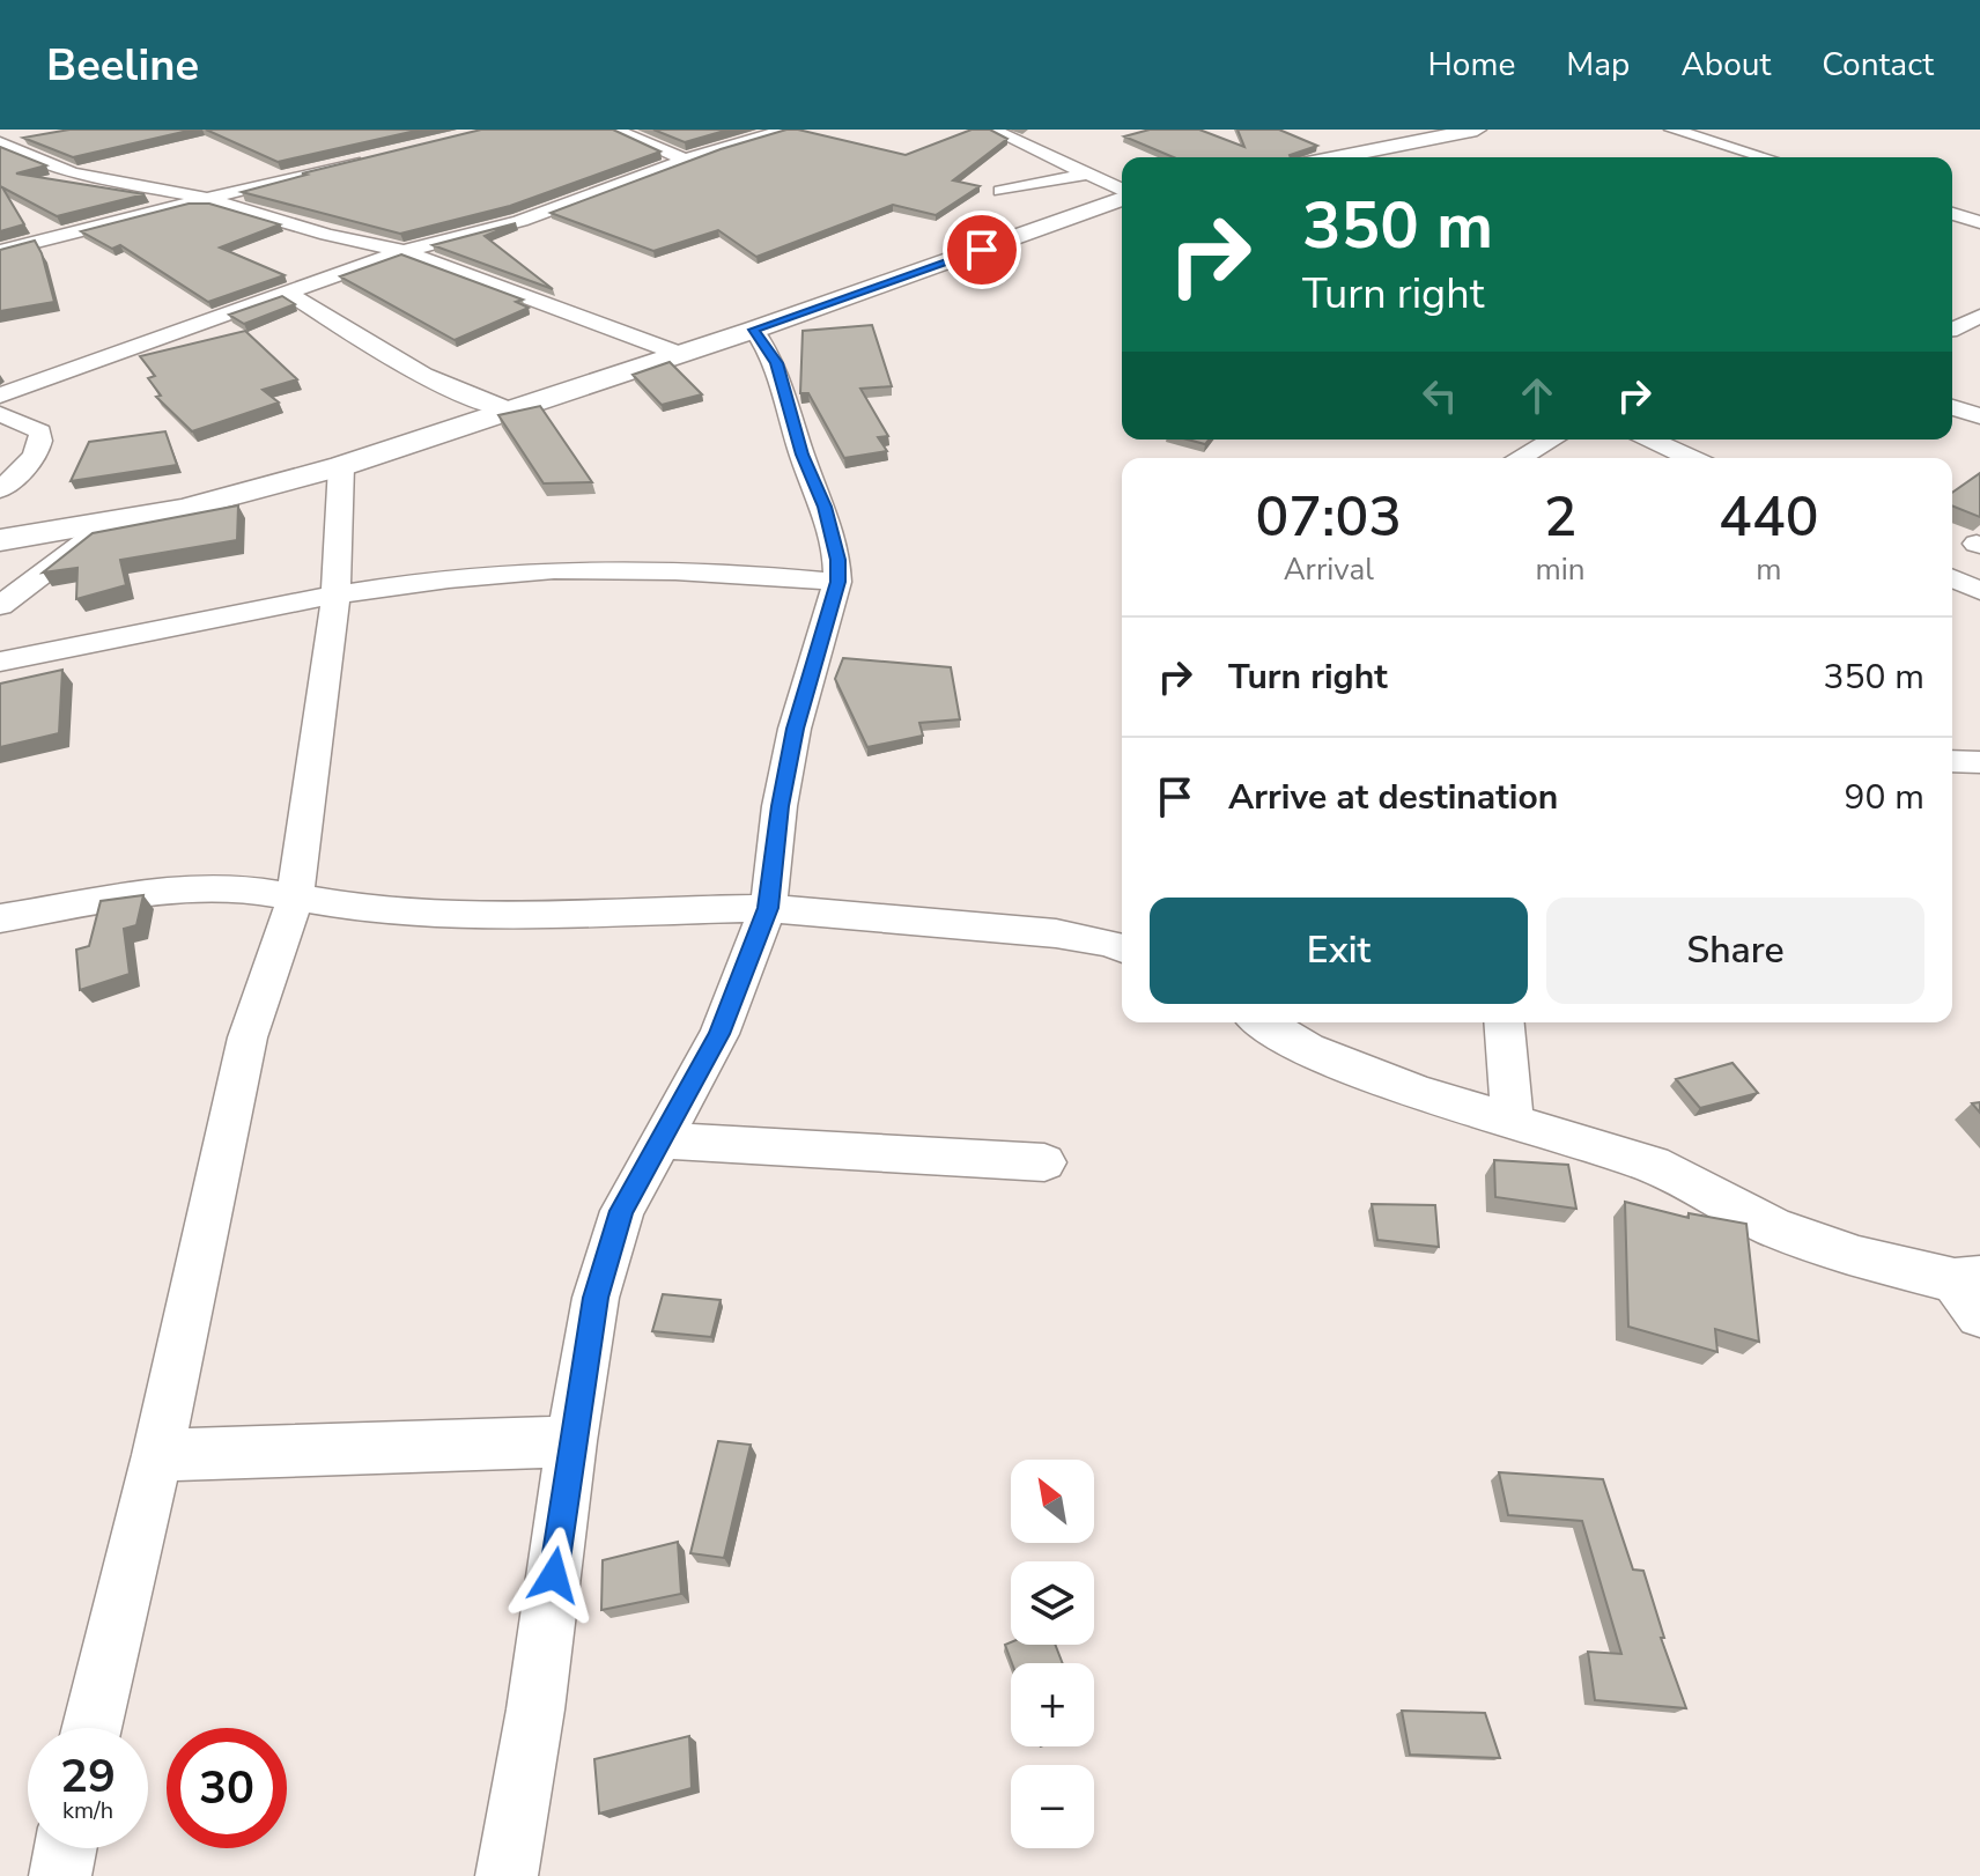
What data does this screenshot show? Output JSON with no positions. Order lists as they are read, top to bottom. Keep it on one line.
{"north":"top left","page":{"header":"Beeline","nav":["Home","Map","About","Contact"],"turn":["350 m","Turn right"],"eta":["07:03","Arrival","2","min","440","m"],"list":[{"name":"Turn right","value":"350 m"},{"name":"Arrive at destination","value":"90 m"}],"buttons":["Exit","Share"],"map_buttons":["+","−"],"speed":"29 km/h","limit":"30"}}
